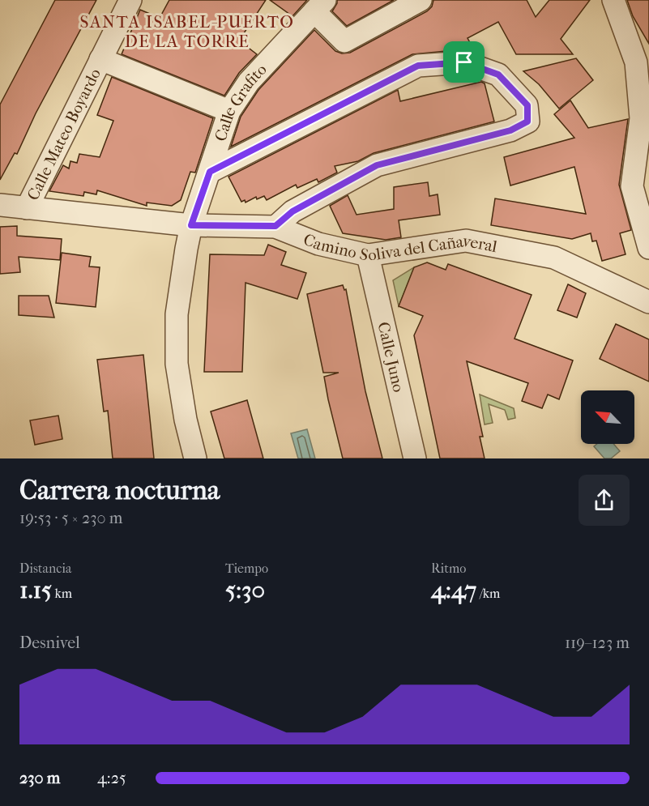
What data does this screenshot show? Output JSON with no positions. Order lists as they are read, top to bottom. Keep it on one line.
{"streets":{"street":["Calle Grafito","Calle Mateo Boyardo","Camino Soliva del Cañaveral","Calle Juno"]},"crossings":[["Calle Grafito","Calle Mateo Boyardo"],["Calle Grafito","Camino Soliva del Cañaveral"],["Calle Mateo Boyardo","Camino Soliva del Cañaveral"],["Camino Soliva del Cañaveral","Calle Juno"]],"districts":["SANTA ISABEL-PUERTO DE LA TORRE"],"north":"top left","page":{"heading":["Carrera nocturna","19:53 · 5 × 230 m"],"stats":[["Distancia","1.15 km"],["Tiempo","5:30"],["Ritmo","4:47 /km"]],"chart":["Desnivel","119–123 m"],"list":[{"name":"230 m","note":"4:25"}]}}
